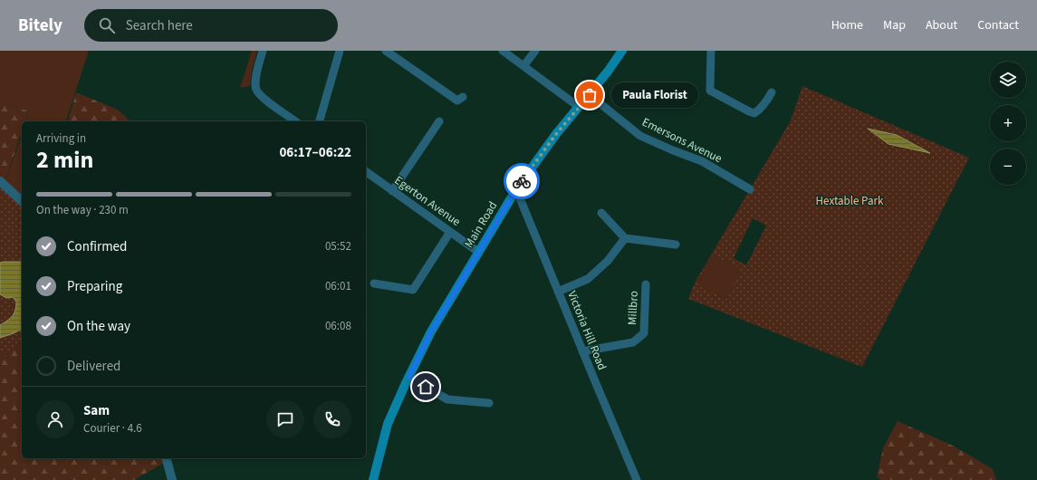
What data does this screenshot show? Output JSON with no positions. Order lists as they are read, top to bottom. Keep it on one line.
{"streets":{"main road":["Main Road"],"street":["Emersons Avenue","Egerton Avenue","Millbro","Victoria Hill Road"]},"crossings":[["Emersons Avenue","Main Road"],["Egerton Avenue","Main Road"],["Main Road","Victoria Hill Road"],["Millbro","Victoria Hill Road"]],"parks":["Hextable Park"],"places":["Paula Florist"],"page":{"header":"Bitely","search":"Search here","nav":["Home","Map","About","Contact"],"map_buttons":["+","−"],"bubble":"Paula Florist","heading":["2 min","Arriving in","06:17–06:22"],"panel":["Sam","Courier · 4.6"],"bar":"On the way · 230 m","list":[["Confirmed","05:52"],["Preparing","06:01"],["On the way","06:08"],"Delivered"]}}
